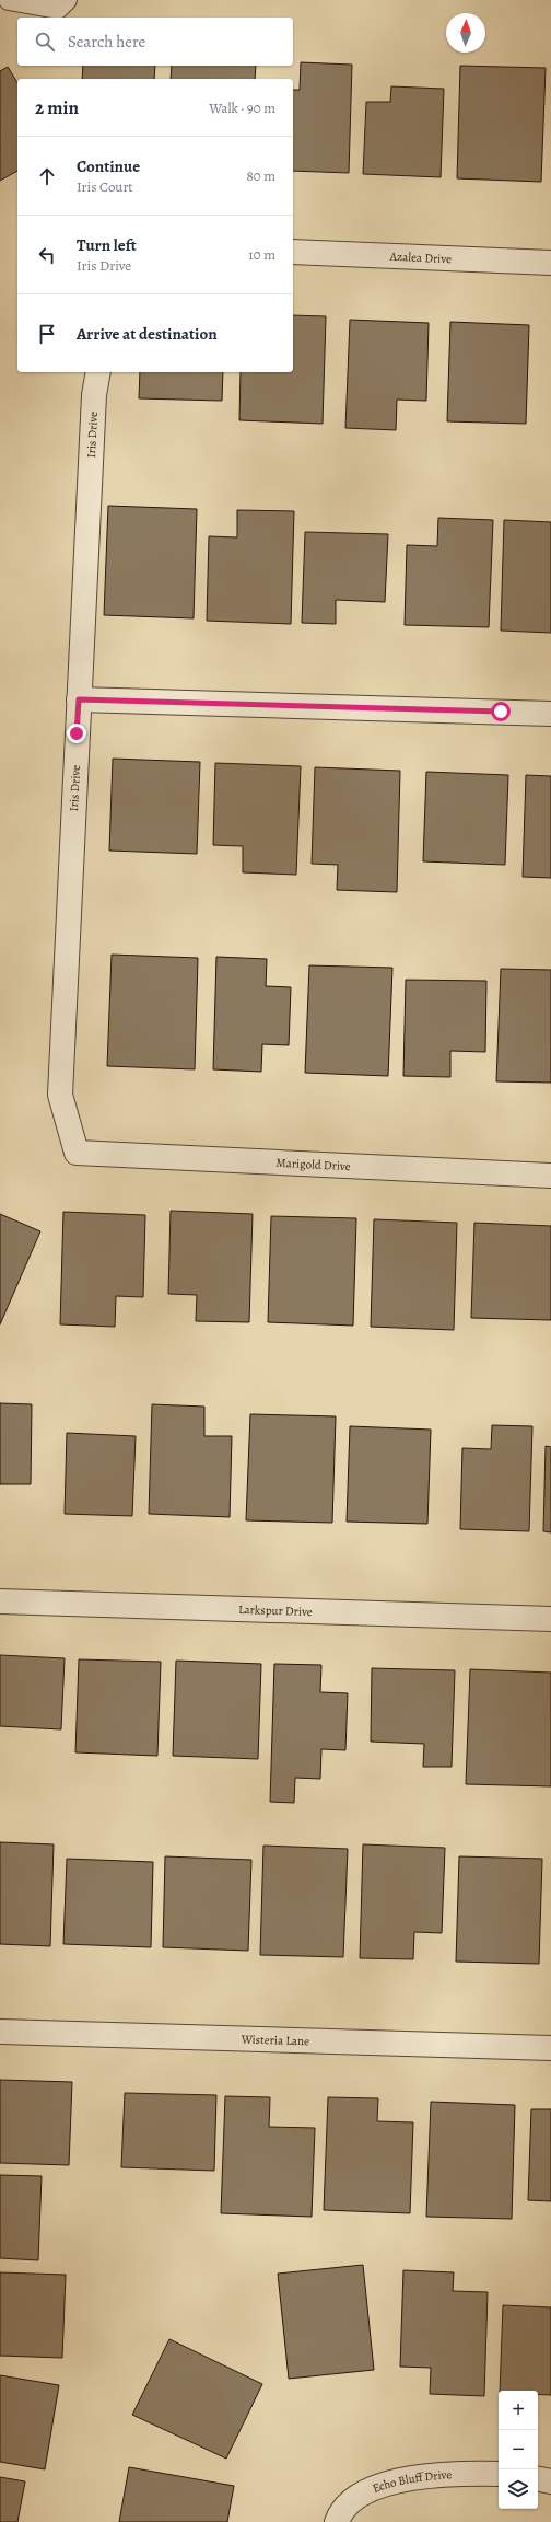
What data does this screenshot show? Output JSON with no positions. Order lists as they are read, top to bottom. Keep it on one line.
{"streets":{"street":["Azalea Drive","Iris Drive","Marigold Drive","Larkspur Drive","Wisteria Lane","Echo Bluff Drive"]},"crossings":[["Iris Drive","Marigold Drive"]],"north":"top","page":{"search":"Search here","heading":["2 min","Walk · 90 m"],"list":[["Continue","Iris Court","80 m"],["Turn left","Iris Drive","10 m"],"Arrive at destination"],"map_buttons":["+","−"]}}
